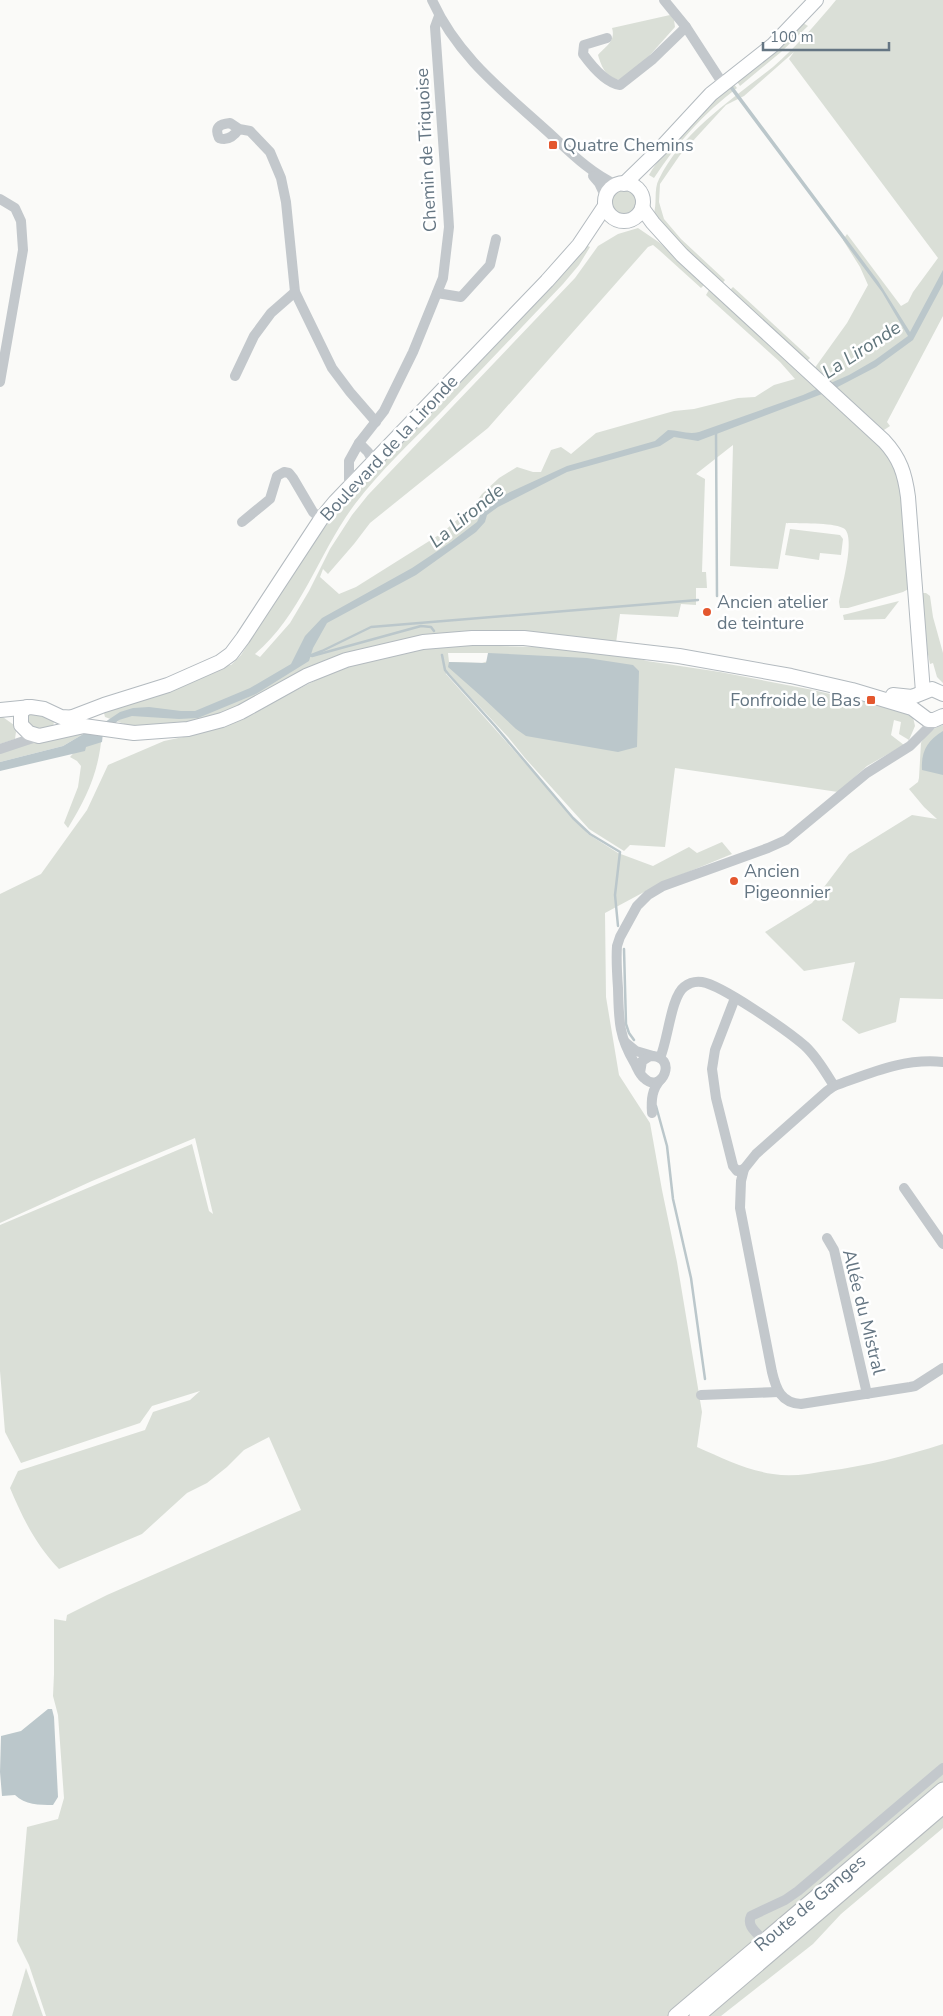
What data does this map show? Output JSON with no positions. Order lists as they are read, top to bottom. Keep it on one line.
{"streets":{"main road":["Route de Ganges"],"street":["Chemin de Triquoise","Boulevard de la Lironde","Allée du Mistral"]},"crossings":[["Chemin de Triquoise","Boulevard de la Lironde"]],"water":["La Lironde"],"places":{"transit":["Quatre Chemins","Fonfroide le Bas"],"other":["Ancien atelier de teinture","Ancien Pigeonnier"]},"scale_bar":"100 m"}
